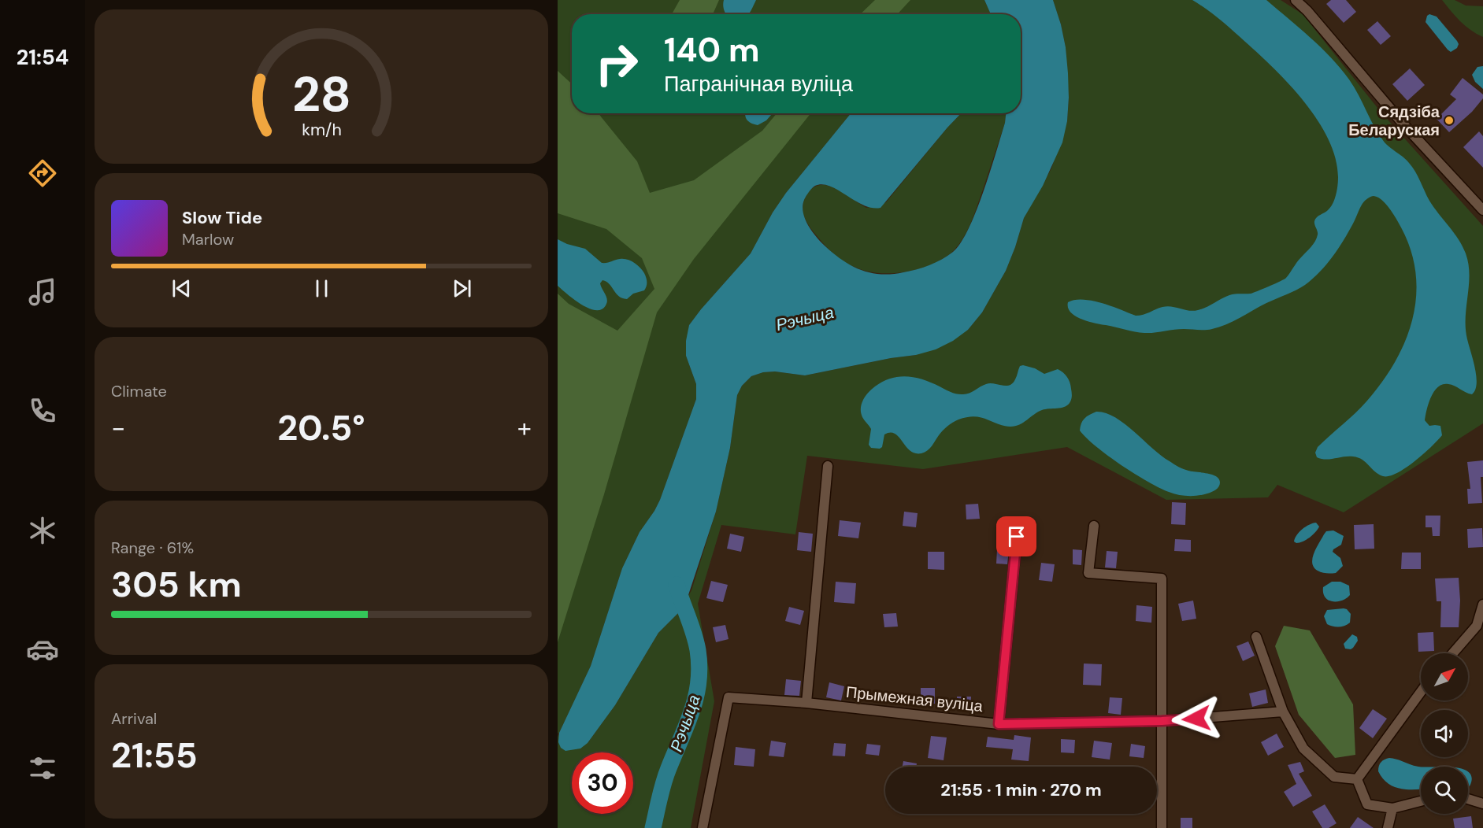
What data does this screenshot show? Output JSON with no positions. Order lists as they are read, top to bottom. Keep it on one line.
{"streets":{"street":["Прымежная вуліца"]},"water":["Рэчыца"],"places":["Сядзіба Беларуская"],"north":"top right","page":{"tabs":"21:54","turn":["140 m","Пагранічная вуліца"],"song":["Slow Tide","Marlow"],"tile":["Climate",["Range · 61%","305 km"],["Arrival","21:55"]],"heat":["−","20.5°","+"],"limit":"30","trip":"21:55 · 1 min · 270 m","gauge":["28","km/h"]}}
